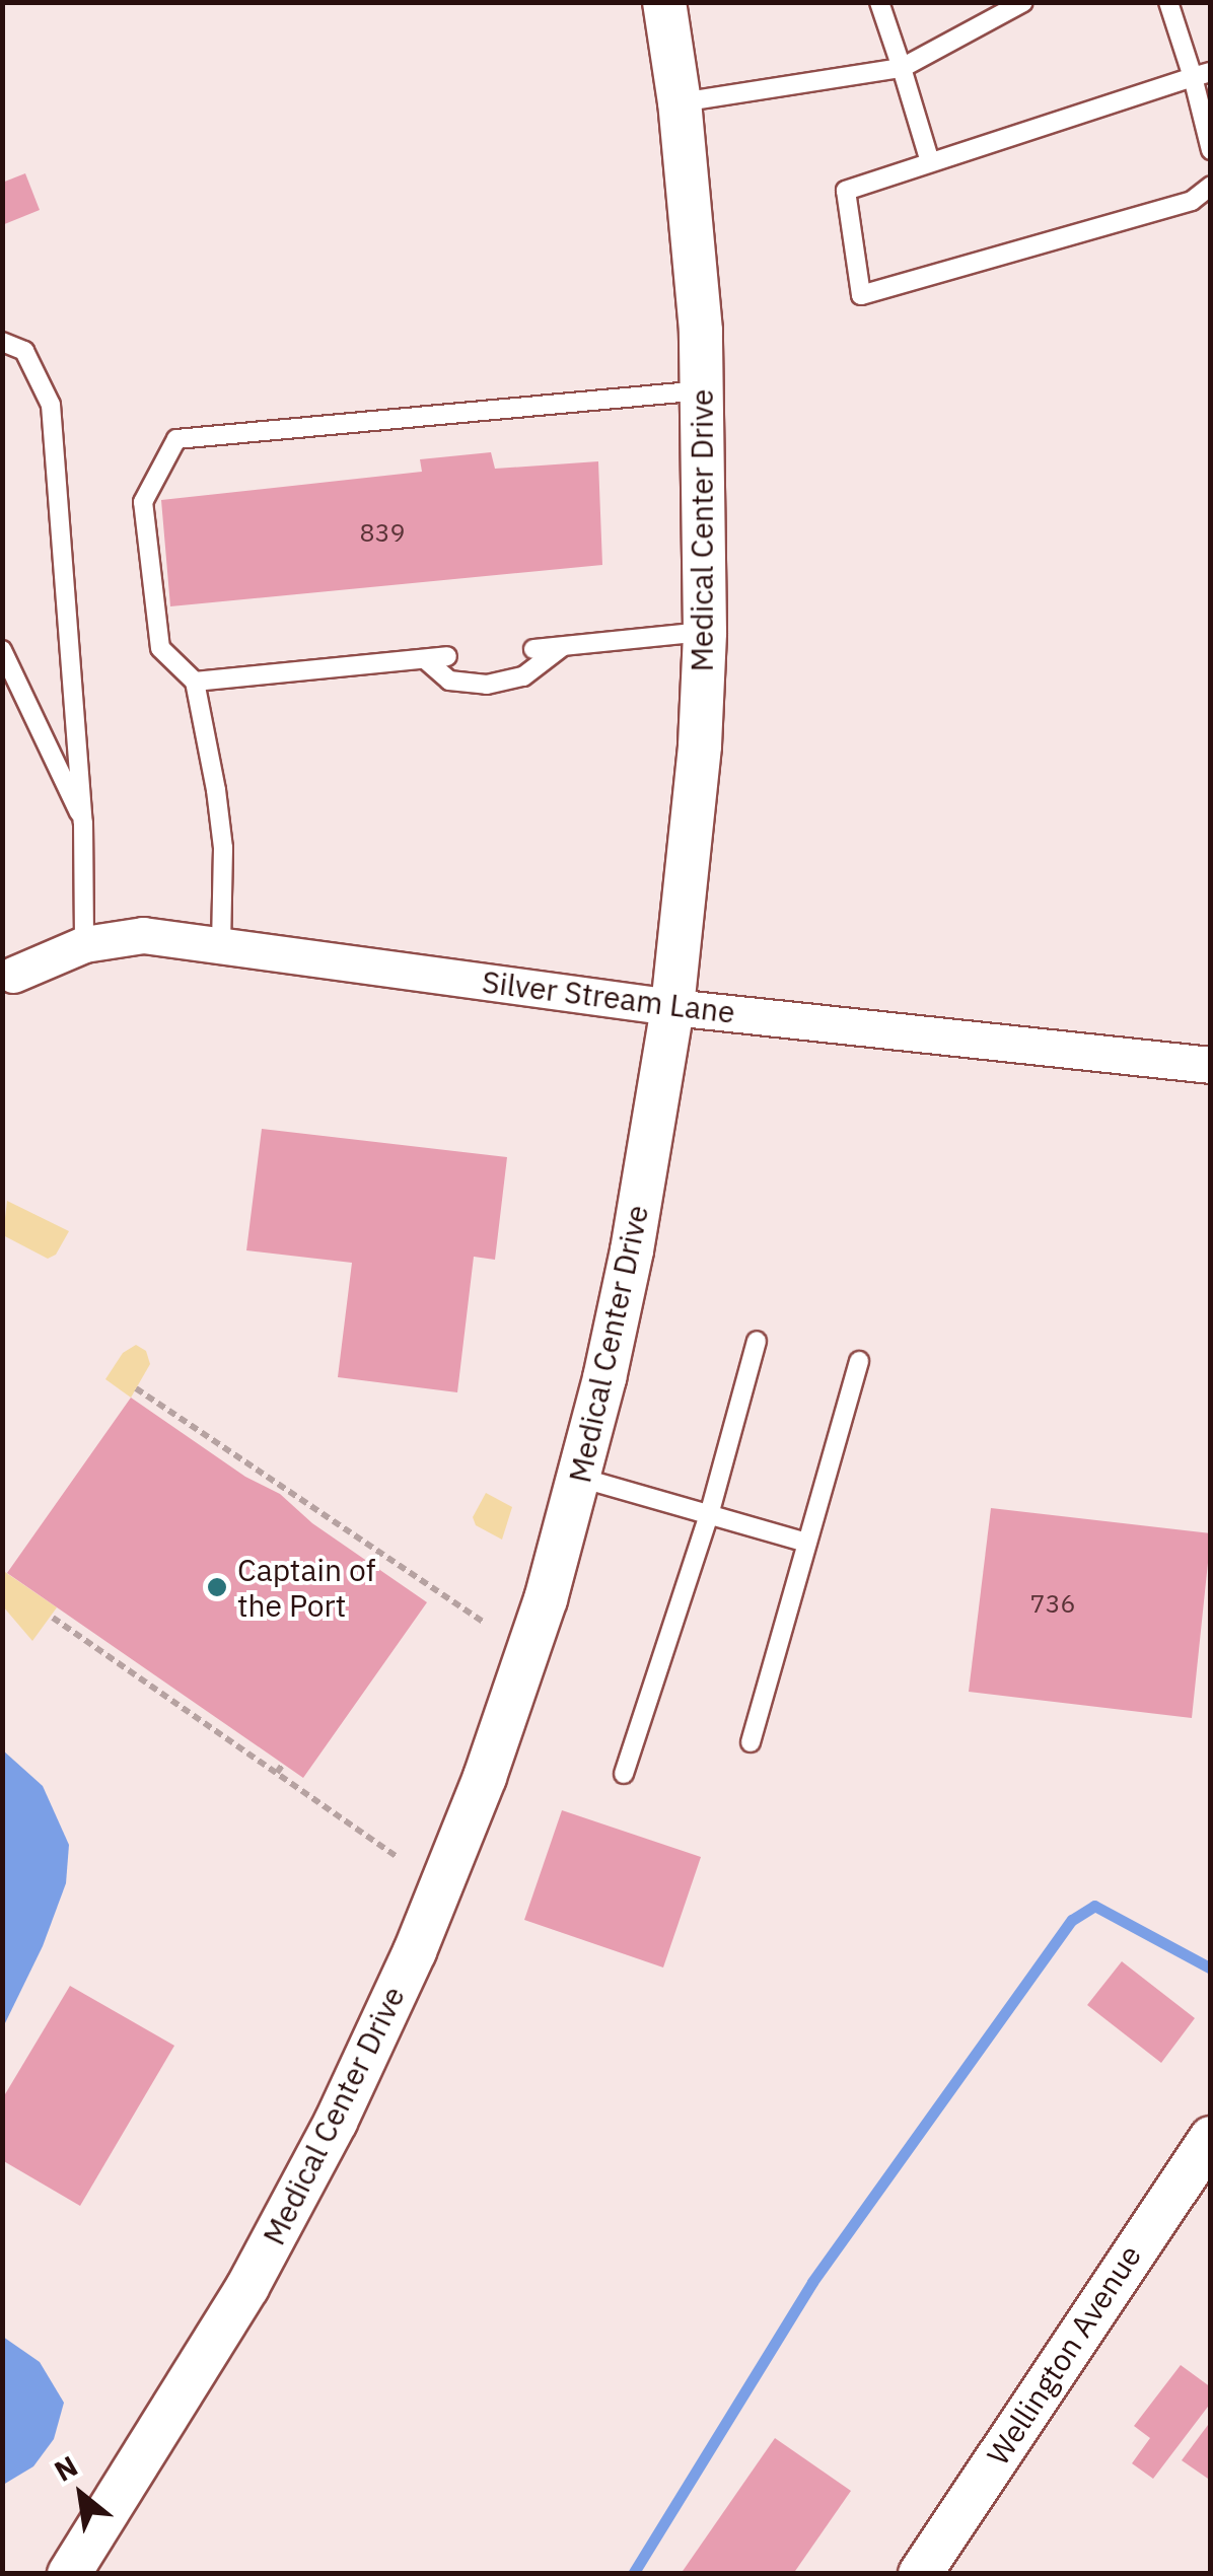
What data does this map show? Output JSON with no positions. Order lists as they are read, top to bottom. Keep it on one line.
{"streets":{"street":["Medical Center Drive","Silver Stream Lane","Wellington Avenue"]},"crossings":[["Medical Center Drive","Silver Stream Lane"]],"places":["Captain of the Port"],"house_numbers":["839","736"],"north":"top left"}
